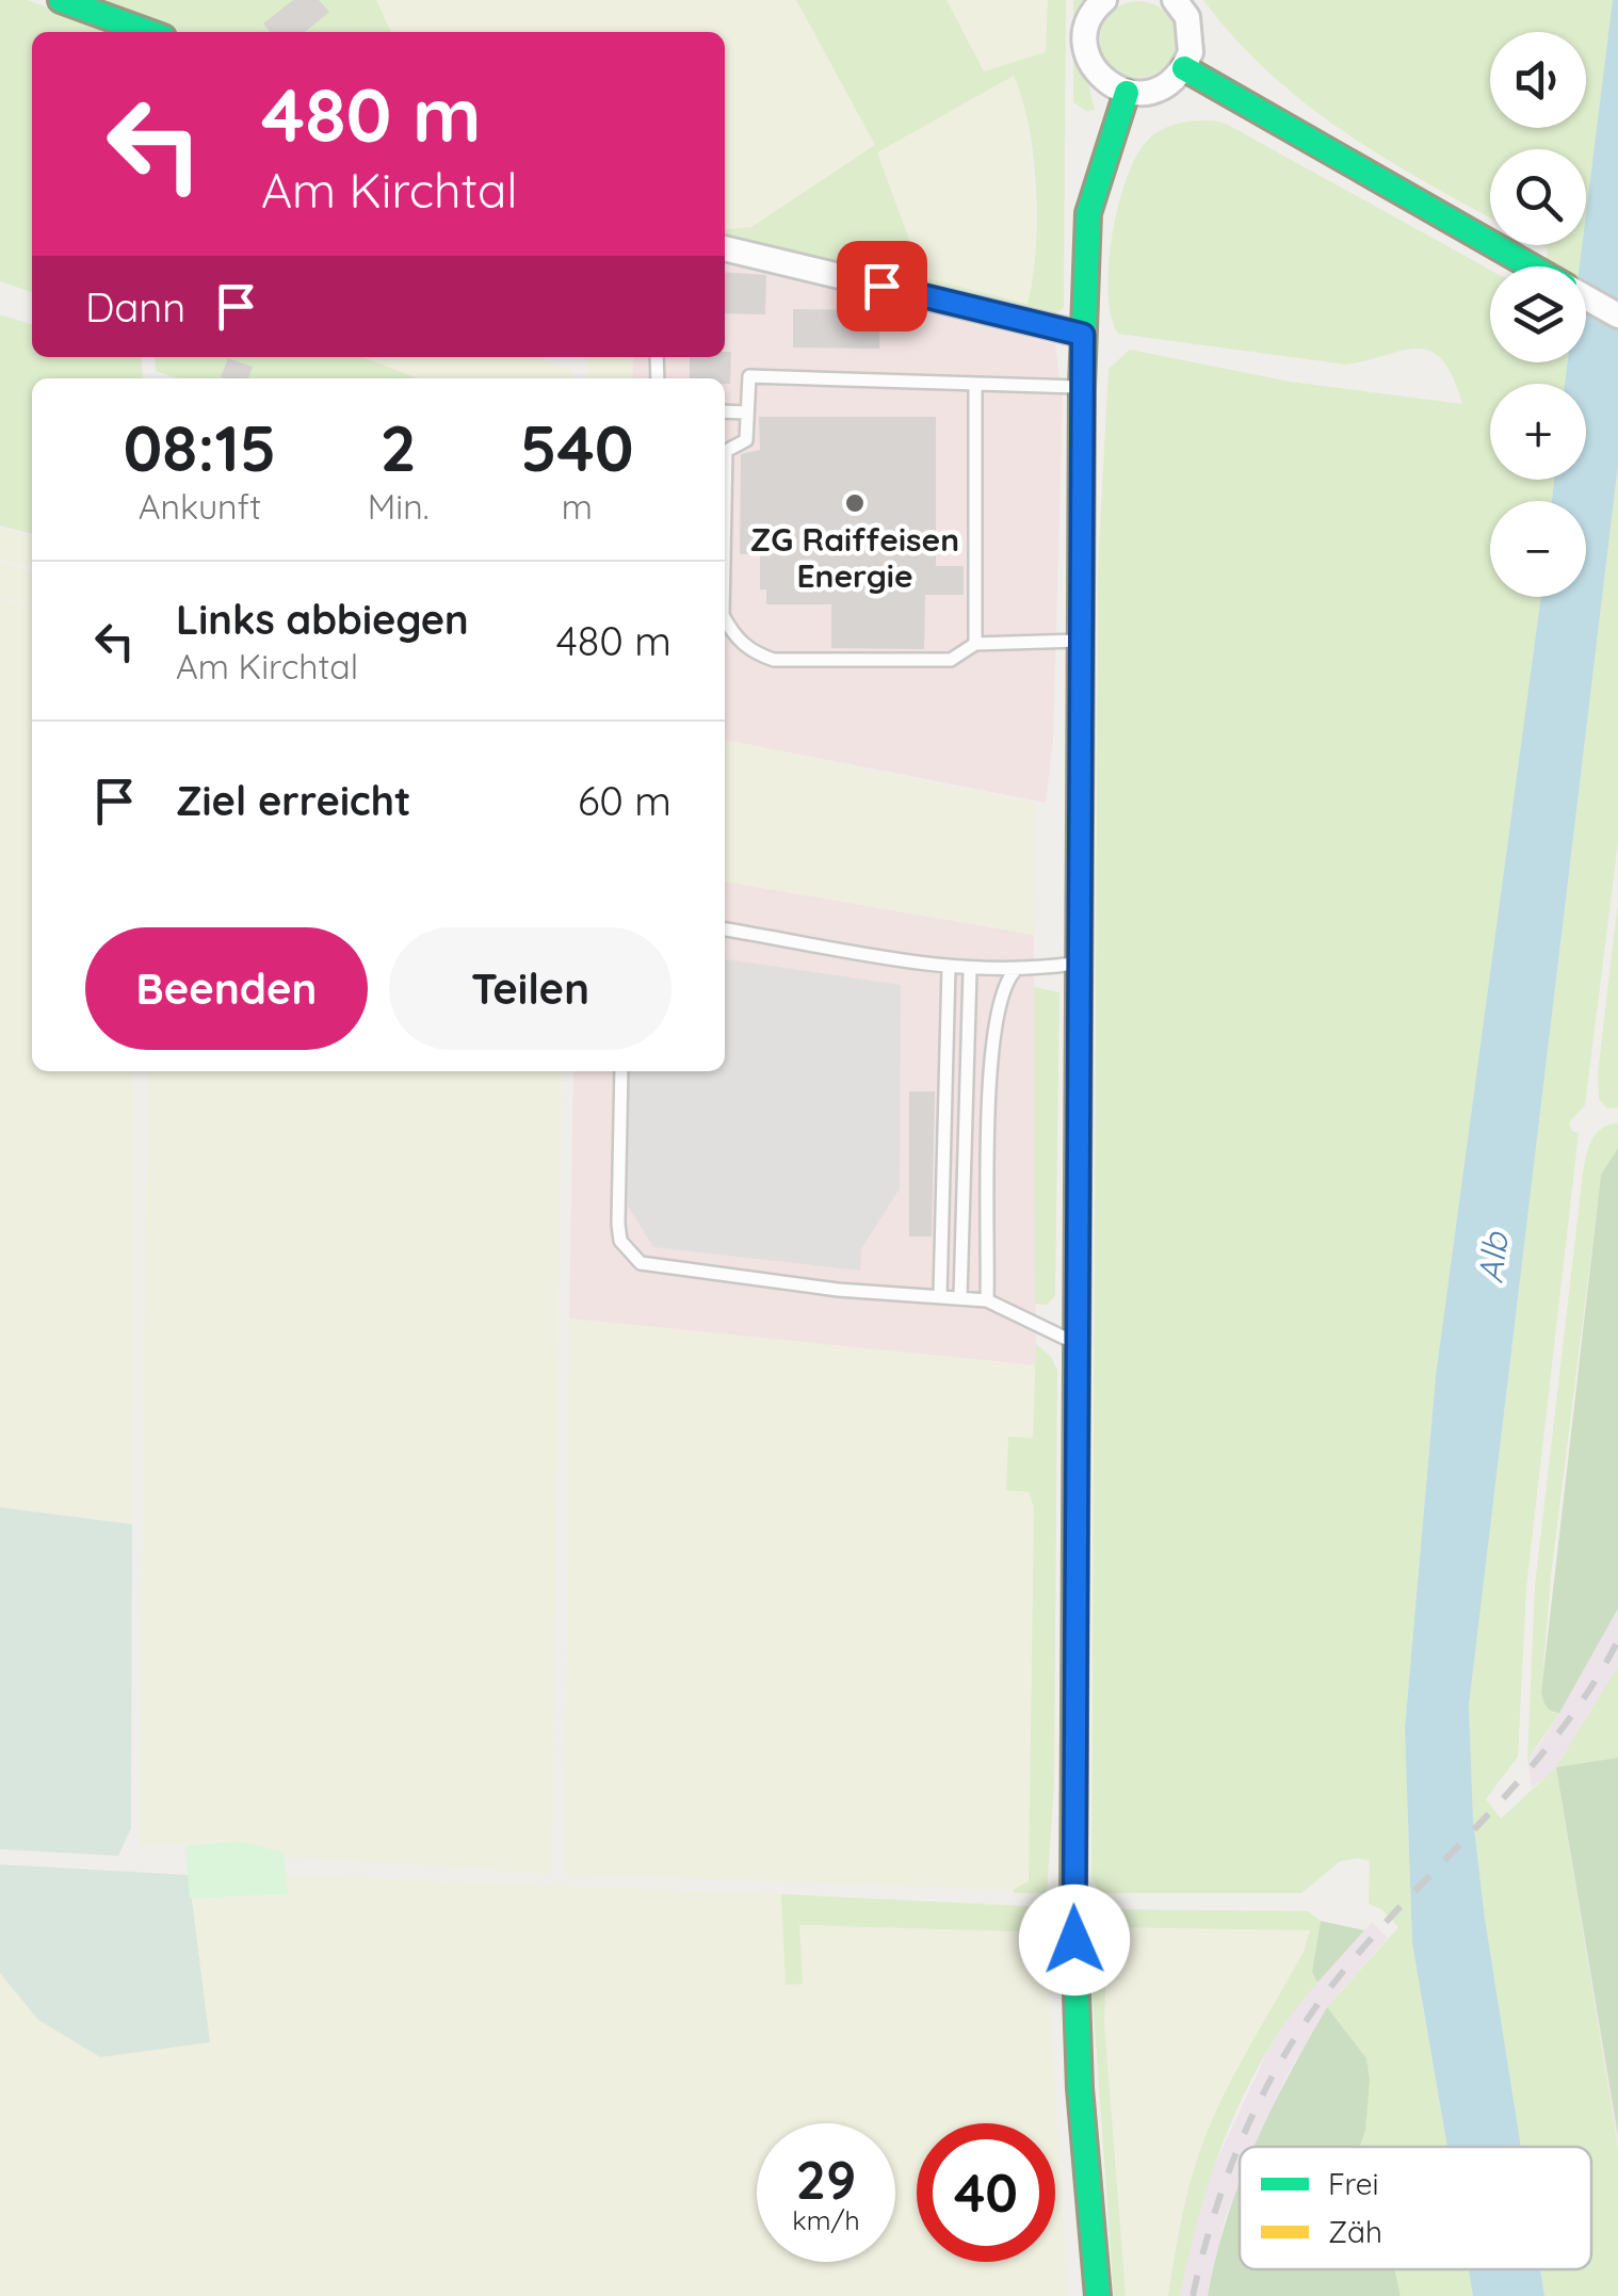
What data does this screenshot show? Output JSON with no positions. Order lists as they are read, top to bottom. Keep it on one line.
{"water":["Alb"],"places":["ZG Raiffeisen Energie"],"legend":["Frei","Zäh"],"page":{"map_buttons":["+","−"],"turn":["480 m","Am Kirchtal"],"then":"Dann","eta":["08:15","Ankunft","2","Min.","540","m"],"list":[{"name":"Links abbiegen","note":"Am Kirchtal","value":"480 m"},{"name":"Ziel erreicht","value":"60 m"}],"buttons":["Beenden","Teilen"],"speed":"29 km/h","limit":"40"}}
